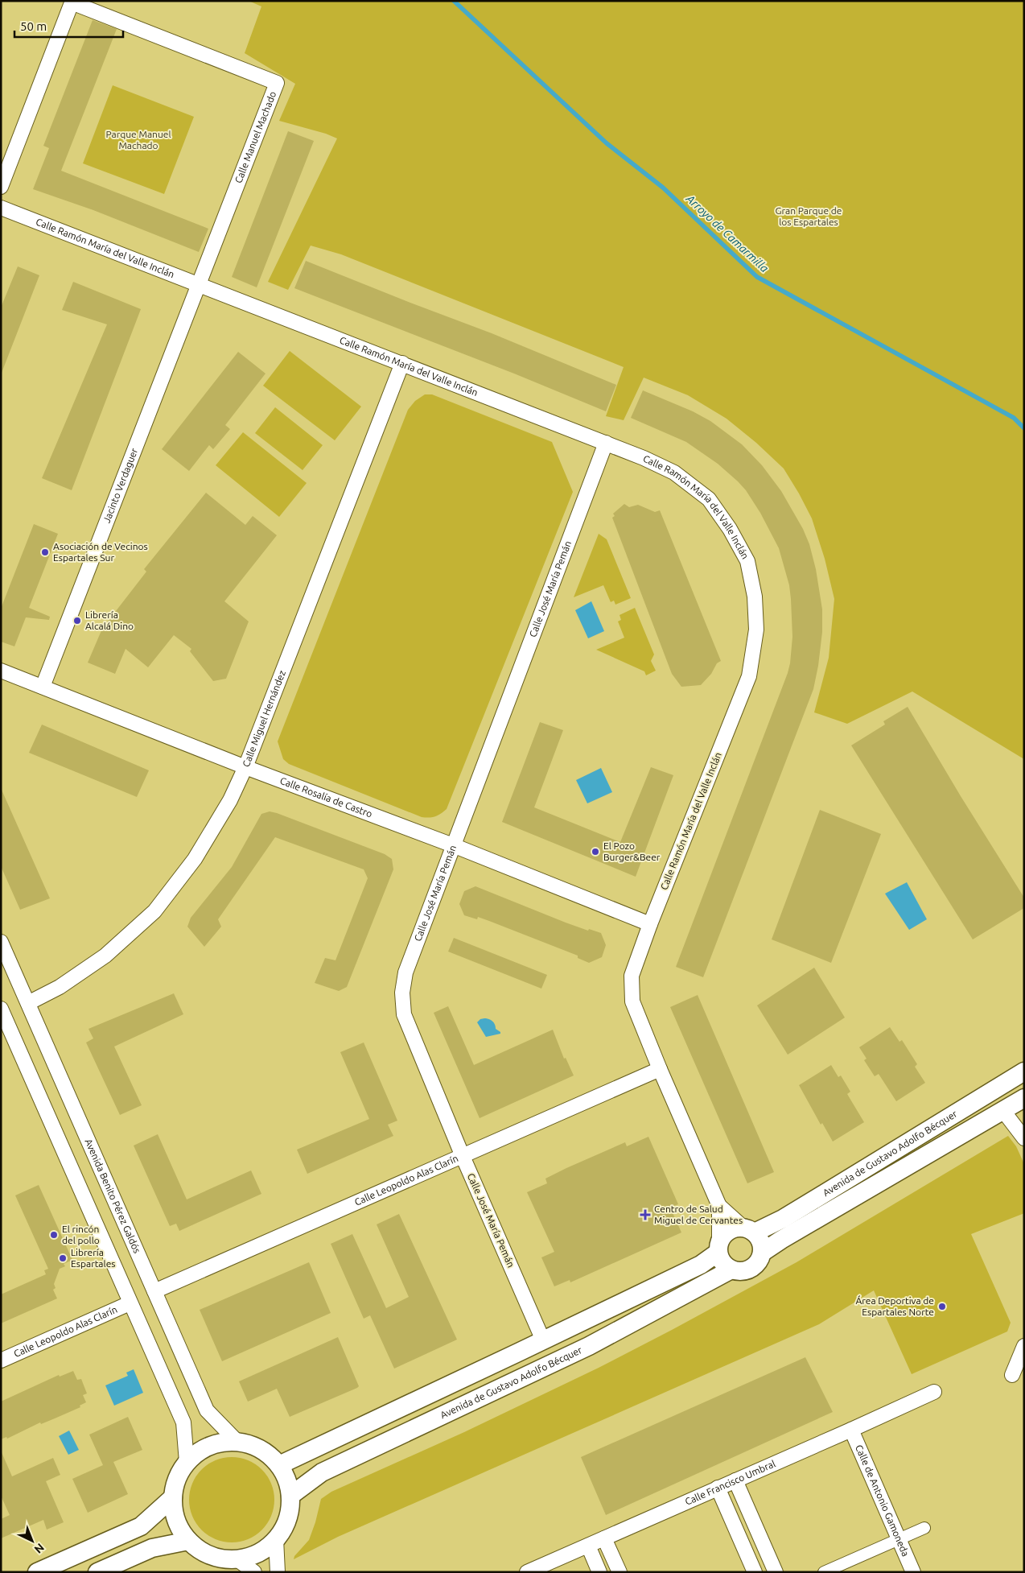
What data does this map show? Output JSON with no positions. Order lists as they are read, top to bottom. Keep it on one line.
{"streets":{"street":["Calle Manuel Machado","Calle Ramón María del Valle Inclán","Jacinto Verdaguer","Calle José María Pemán","Calle Miguel Hernández","Calle Rosalía de Castro","Avenida de Gustavo Adolfo Bécquer","Calle Leopoldo Alas Clarín","Avenida Benito Pérez Galdós","Calle Francisco Umbral","Calle de Antonio Gamoneda"]},"crossings":[["Calle Manuel Machado","Calle Ramón María del Valle Inclán"],["Calle Manuel Machado","Jacinto Verdaguer"],["Calle Ramón María del Valle Inclán","Jacinto Verdaguer"],["Calle Ramón María del Valle Inclán","Calle José María Pemán"],["Calle Ramón María del Valle Inclán","Calle Miguel Hernández"],["Calle Ramón María del Valle Inclán","Calle Rosalía de Castro"],["Calle Ramón María del Valle Inclán","Avenida de Gustavo Adolfo Bécquer"],["Calle Ramón María del Valle Inclán","Calle Leopoldo Alas Clarín"],["Jacinto Verdaguer","Calle Rosalía de Castro"],["Calle José María Pemán","Calle Rosalía de Castro"],["Calle José María Pemán","Calle Leopoldo Alas Clarín"],["Calle Miguel Hernández","Calle Rosalía de Castro"],["Calle Miguel Hernández","Avenida Benito Pérez Galdós"],["Avenida de Gustavo Adolfo Bécquer","Avenida Benito Pérez Galdós"],["Calle Leopoldo Alas Clarín","Avenida Benito Pérez Galdós"],["Calle Francisco Umbral","Calle de Antonio Gamoneda"]],"water":["Arroyo de Camarmilla"],"parks":["Parque Manuel Machado","Gran Parque de los Espartales"],"places":{"other":["Asociación de Vecinos Espartales Sur","Librería Alcalá Dino","El Pozo Burger&Beer","El rincón del pollo","Librería Espartales","Área Deportiva de Espartales Norte"],"health":["Centro de Salud Miguel de Cervantes"]},"scale_bar":"50 m","north":"bottom right"}
